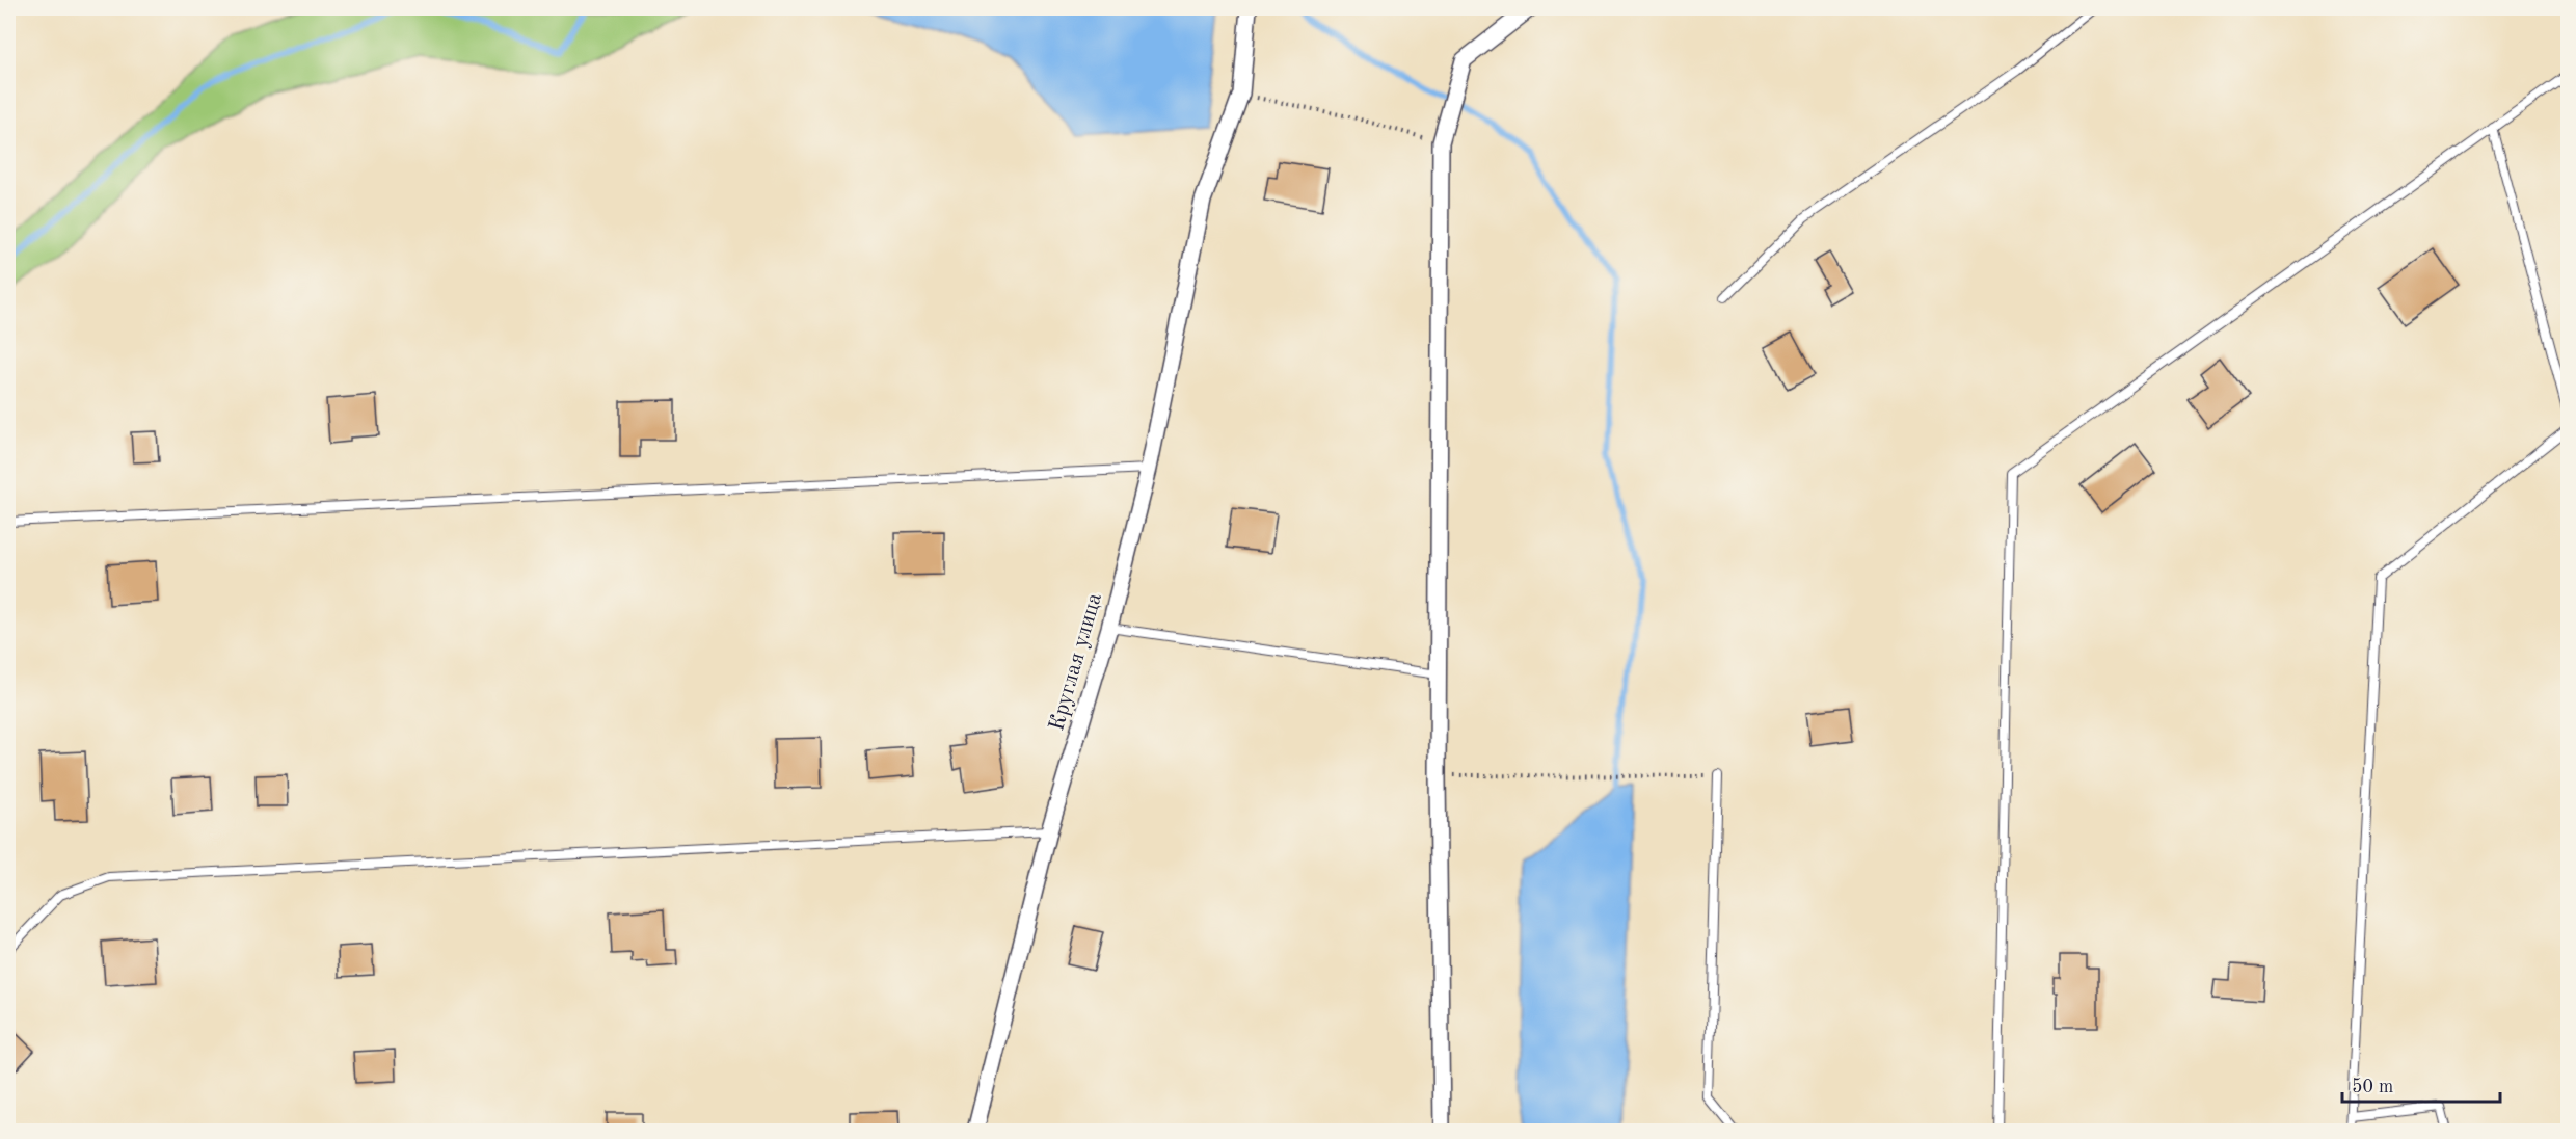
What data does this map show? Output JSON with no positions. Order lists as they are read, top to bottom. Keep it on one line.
{"streets":{"street":["Круглая улица"]},"scale_bar":"50 m"}
